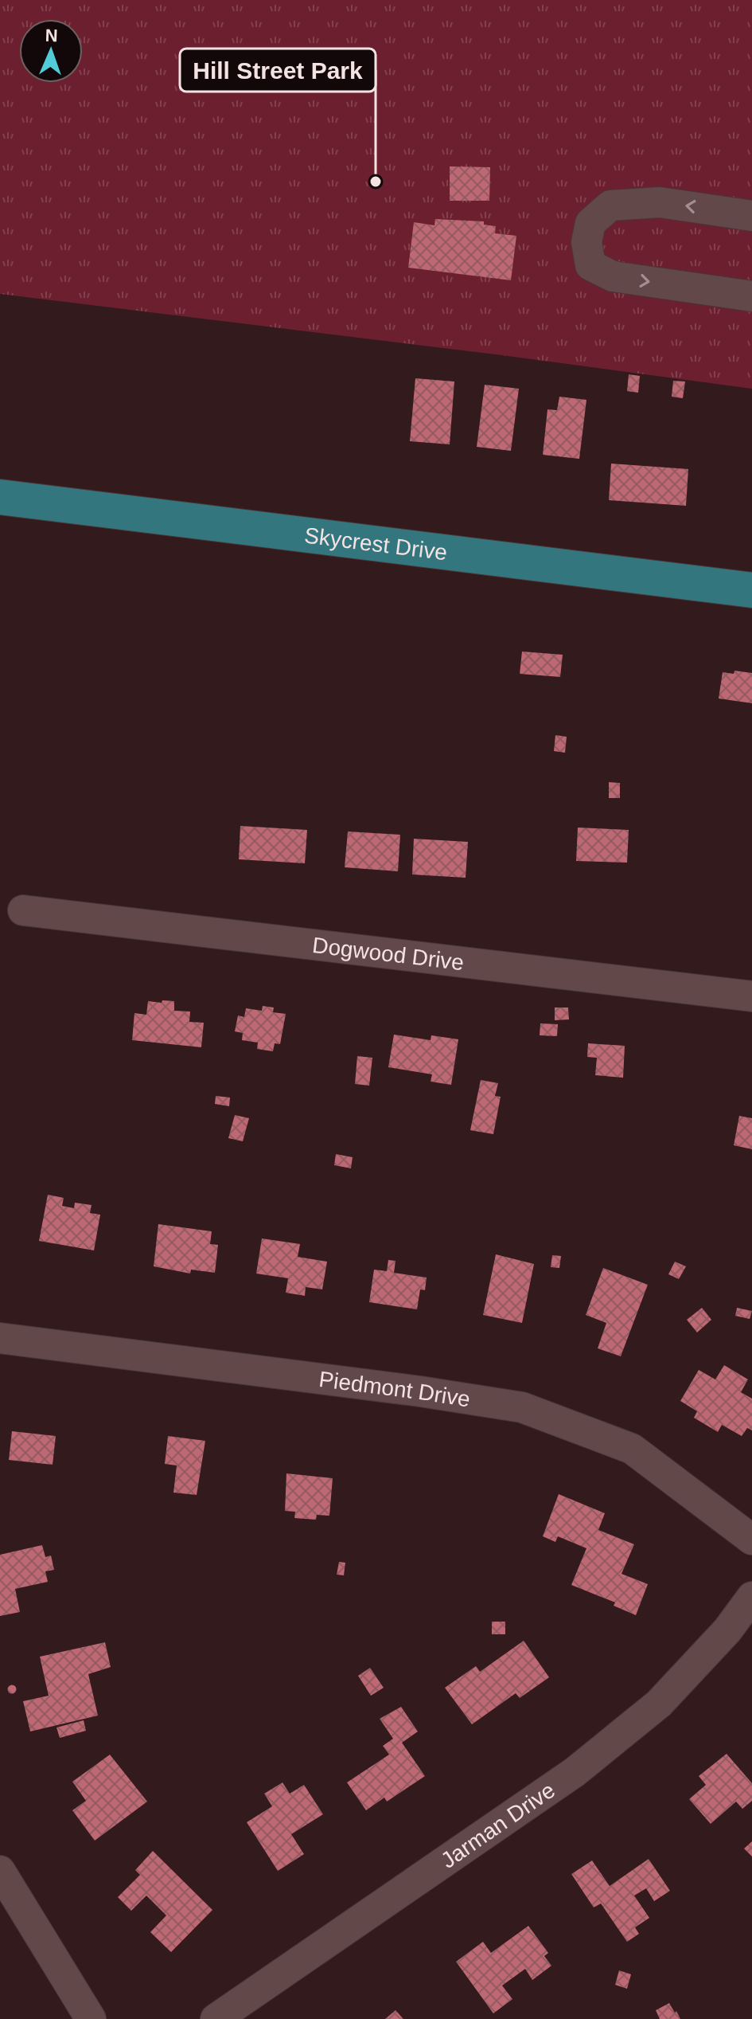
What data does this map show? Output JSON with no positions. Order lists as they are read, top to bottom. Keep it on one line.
{"streets":{"main road":["Skycrest Drive"],"street":["Dogwood Drive","Piedmont Drive","Jarman Drive"]},"places":["Hill Street Park"],"north":"top"}
